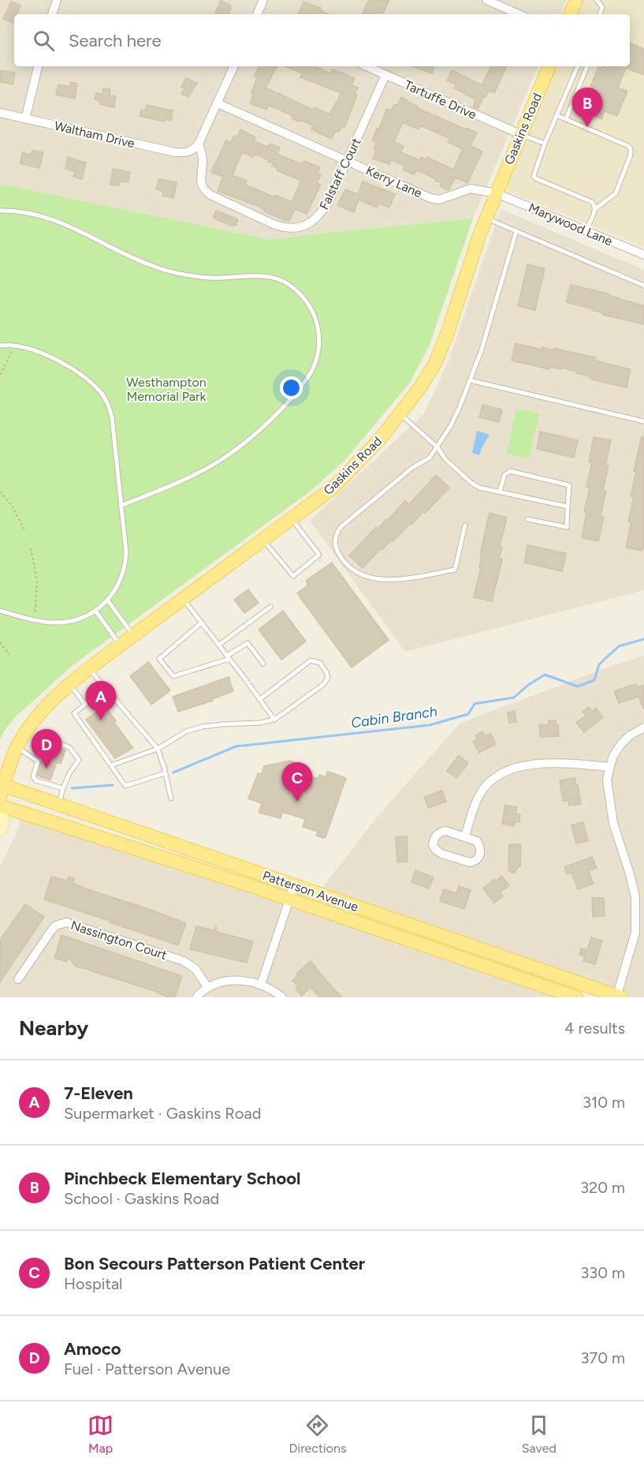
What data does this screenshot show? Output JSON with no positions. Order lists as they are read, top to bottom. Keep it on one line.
{"streets":{"main road":["Gaskins Road","Patterson Avenue"],"street":["Tartuffe Drive","Waltham Drive","Falstaff Court","Kerry Lane","Marywood Lane","Nassington Court"]},"crossings":[["Tartuffe Drive","Gaskins Road"],["Tartuffe Drive","Falstaff Court"],["Gaskins Road","Kerry Lane"],["Gaskins Road","Marywood Lane"],["Gaskins Road","Patterson Avenue"],["Waltham Drive","Falstaff Court"],["Falstaff Court","Kerry Lane"],["Kerry Lane","Marywood Lane"]],"water":["Cabin Branch"],"parks":["Westhampton Memorial Park"],"page":{"search":"Search here","pins":["B","A","D","C"],"heading":["Nearby","4 results"],"list":[{"mark":"A","name":"7-Eleven","note":"Supermarket · Gaskins Road","value":"310 m"},{"mark":"B","name":"Pinchbeck Elementary School","note":"School · Gaskins Road","value":"320 m"},{"mark":"C","name":"Bon Secours Patterson Patient Center","note":"Hospital","value":"330 m"},{"mark":"D","name":"Amoco","note":"Fuel · Patterson Avenue","value":"370 m"}],"nav":["Map","Directions","Saved"]}}
